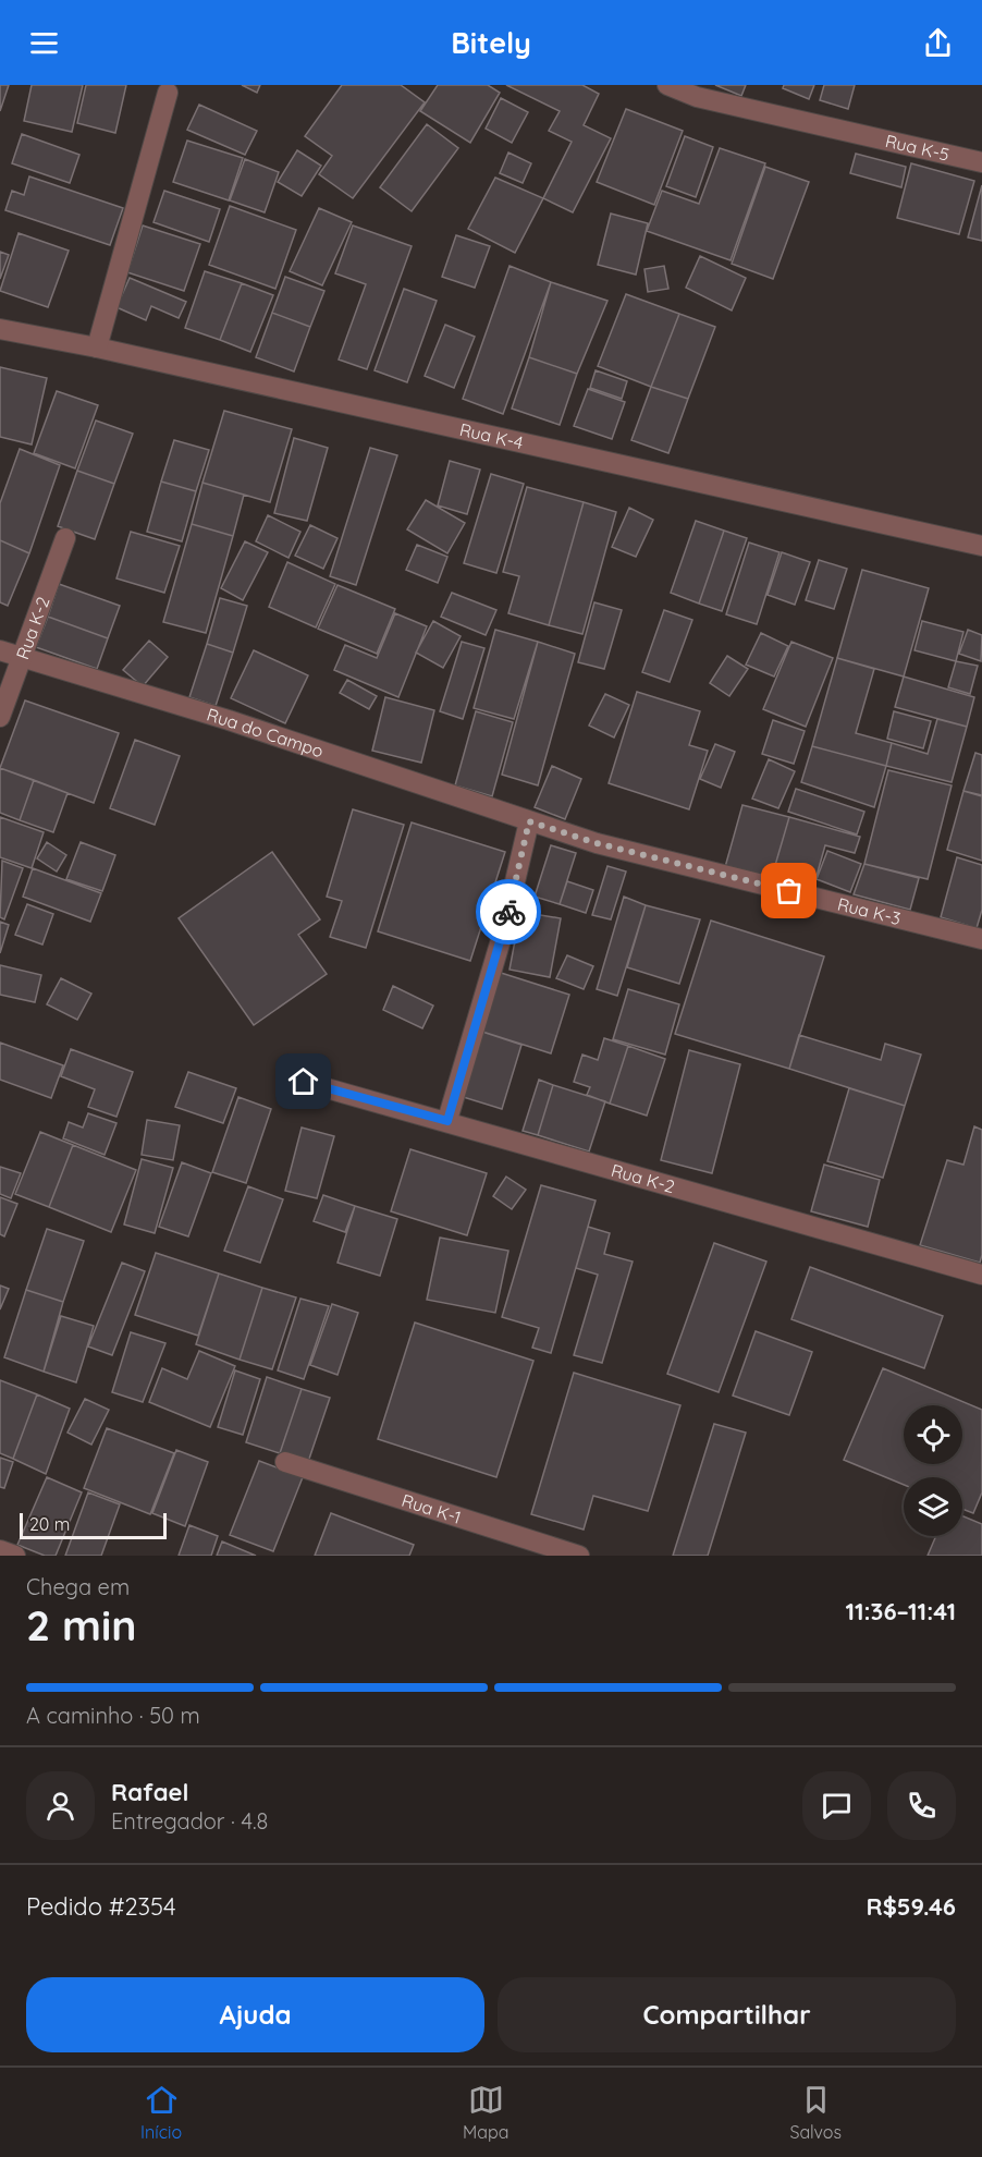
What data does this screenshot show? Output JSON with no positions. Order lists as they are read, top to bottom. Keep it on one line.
{"streets":{"street":["Rua K-5","Rua K-4","Rua K-2","Rua do Campo","Rua K-3","Rua K-1"]},"crossings":[["Rua K-2","Rua do Campo"],["Rua do Campo","Rua K-3"]],"scale_bar":"20 m","page":{"header":"Bitely","scale":"20 m","heading":["2 min","Chega em","11:36–11:41"],"panel":["Rafael","Entregador · 4.8","Pedido #2354","R$59.46"],"bar":"A caminho · 50 m","buttons":["Ajuda","Compartilhar"],"tabs":["Início","Mapa","Salvos"]}}
